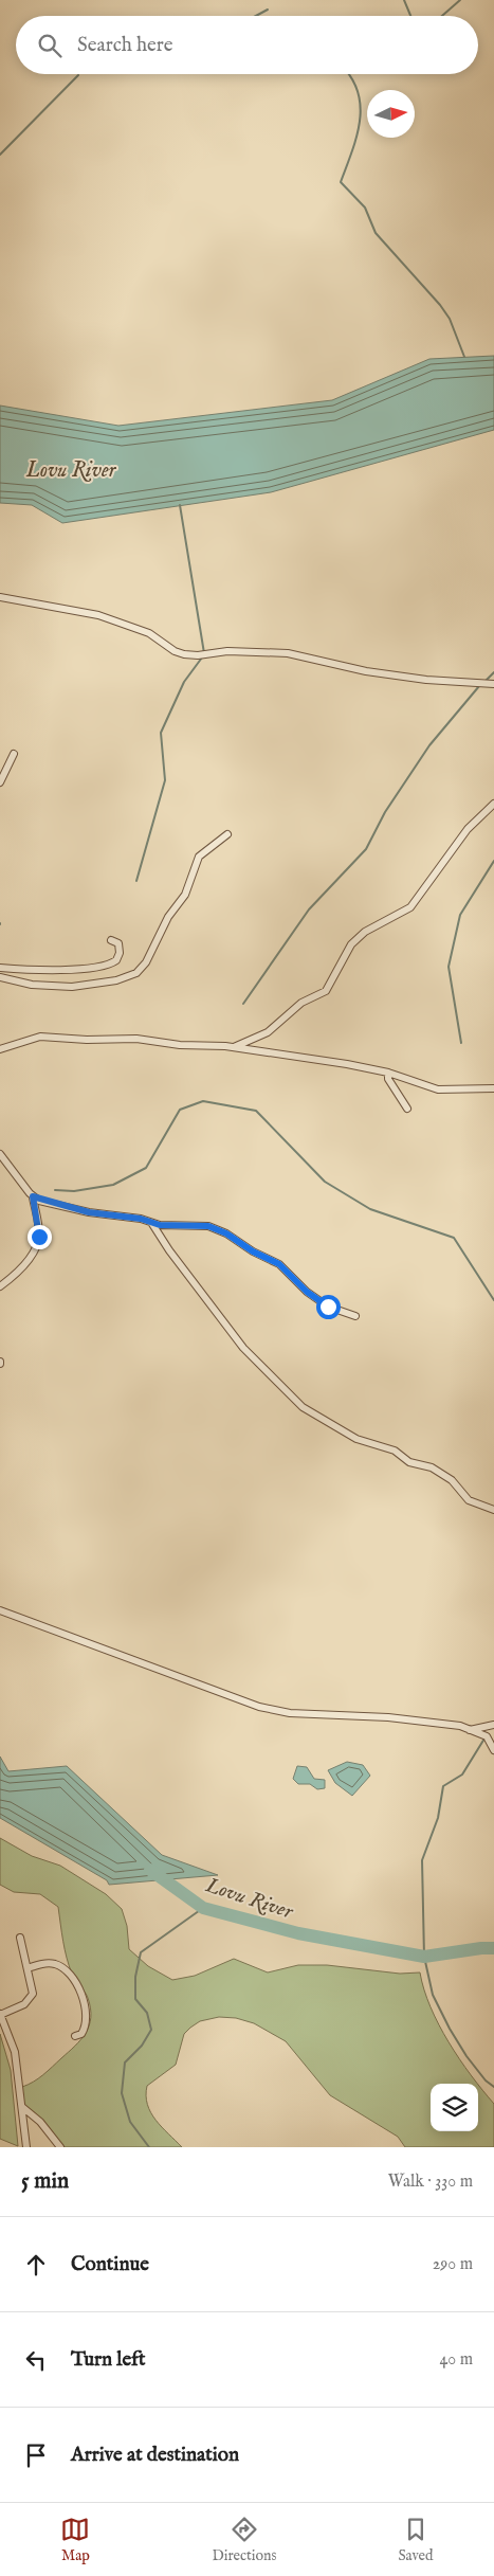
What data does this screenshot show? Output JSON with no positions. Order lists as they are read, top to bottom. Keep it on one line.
{"water":["Lovu River"],"north":"right","page":{"search":"Search here","heading":["5 min","Walk · 330 m"],"list":[["Continue","290 m"],["Turn left","40 m"],"Arrive at destination"],"nav":["Map","Directions","Saved"]}}
